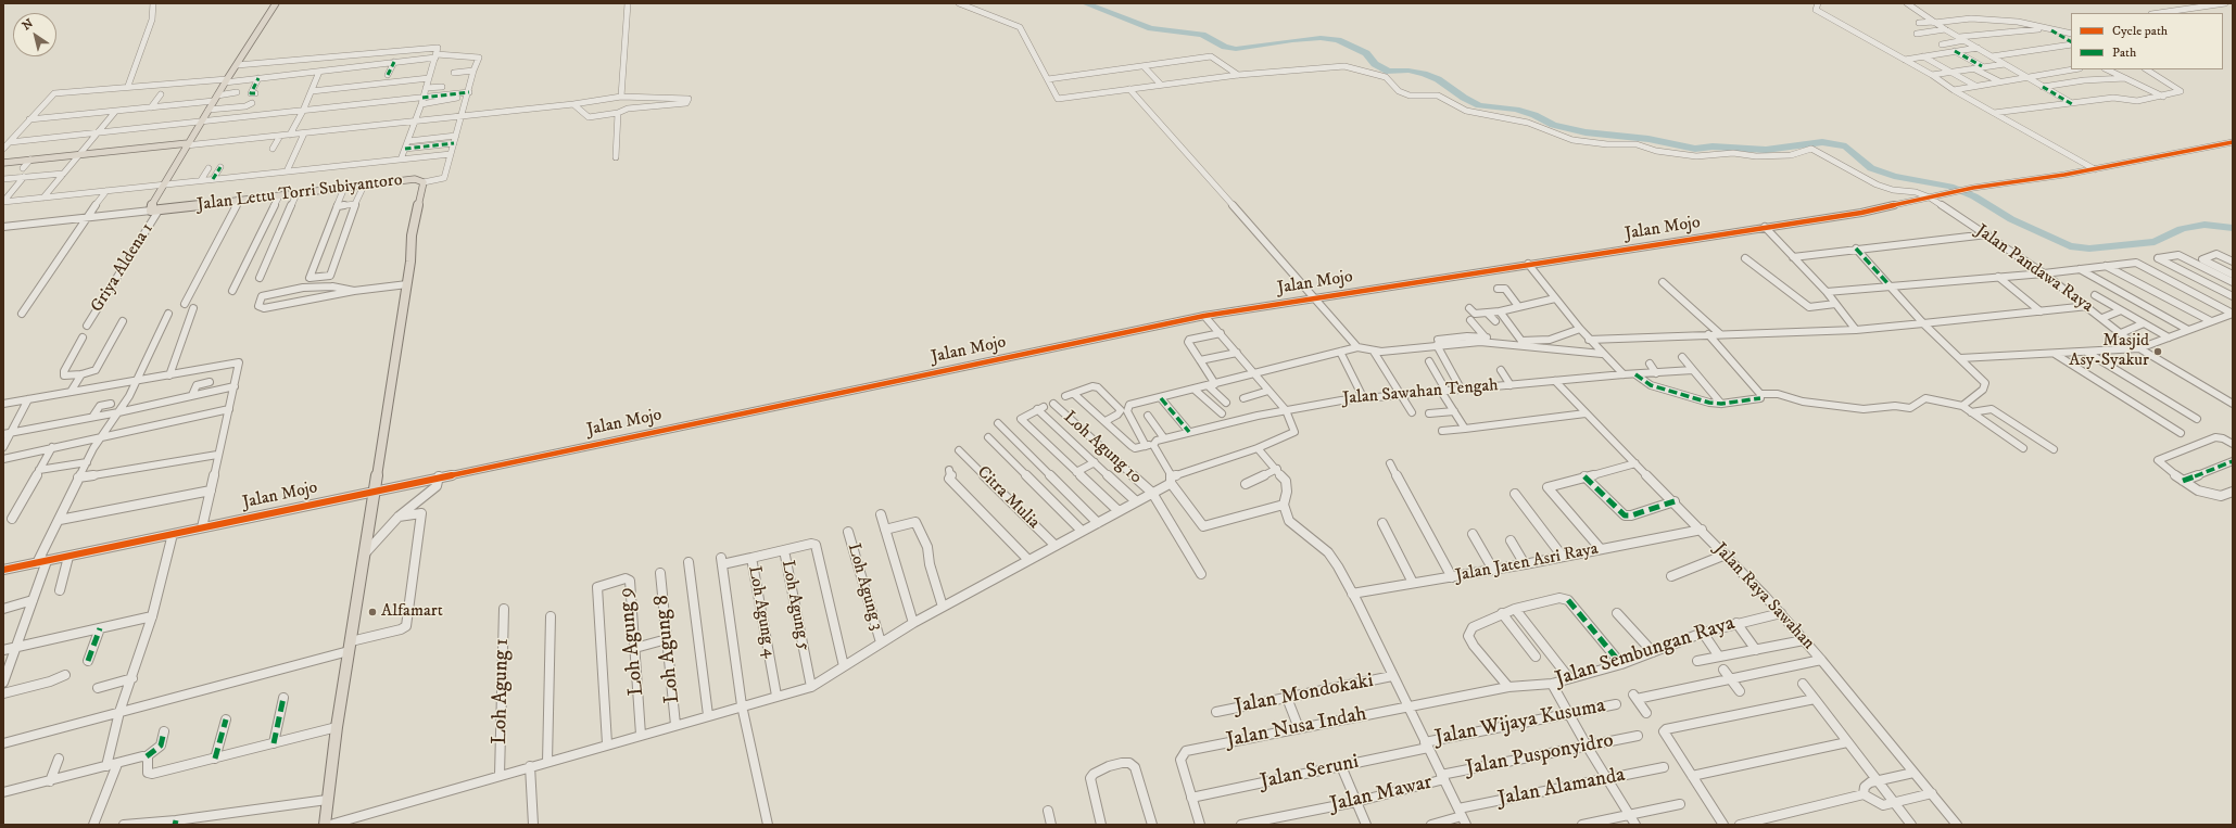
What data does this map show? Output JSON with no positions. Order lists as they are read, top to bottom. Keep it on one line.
{"streets":{"main road":["Jalan Lettu Torri Subiyantoro"],"street":["Jalan Mojo","Griya Aldena 1","Jalan Pandawa Raya","Jalan Sawahan Tengah","Loh Agung 10","Citra Mulia","Jalan Jaten Asri Raya","Loh Agung 3","Jalan Raya Sawahan","Loh Agung 5","Loh Agung 4","Loh Agung 9","Loh Agung 8","Jalan Sembungan Raya","Loh Agung 1","Jalan Mondokaki","Jalan Wijaya Kusuma","Jalan Nusa Indah","Jalan Pusponyidro","Jalan Seruni","Jalan Alamanda","Jalan Mawar"]},"crossings":[["Jalan Lettu Torri Subiyantoro","Jalan Mojo"],["Jalan Lettu Torri Subiyantoro","Griya Aldena 1"],["Jalan Mojo","Jalan Pandawa Raya"],["Jalan Sawahan Tengah","Jalan Raya Sawahan"],["Jalan Jaten Asri Raya","Jalan Raya Sawahan"],["Jalan Raya Sawahan","Jalan Sembungan Raya"],["Jalan Sembungan Raya","Jalan Nusa Indah"],["Jalan Wijaya Kusuma","Jalan Seruni"],["Jalan Nusa Indah","Jalan Seruni"],["Jalan Pusponyidro","Jalan Mawar"]],"places":["Masjid Asy-Syakur","Alfamart"],"legend":["Cycle path","Path"],"north":"top left"}
